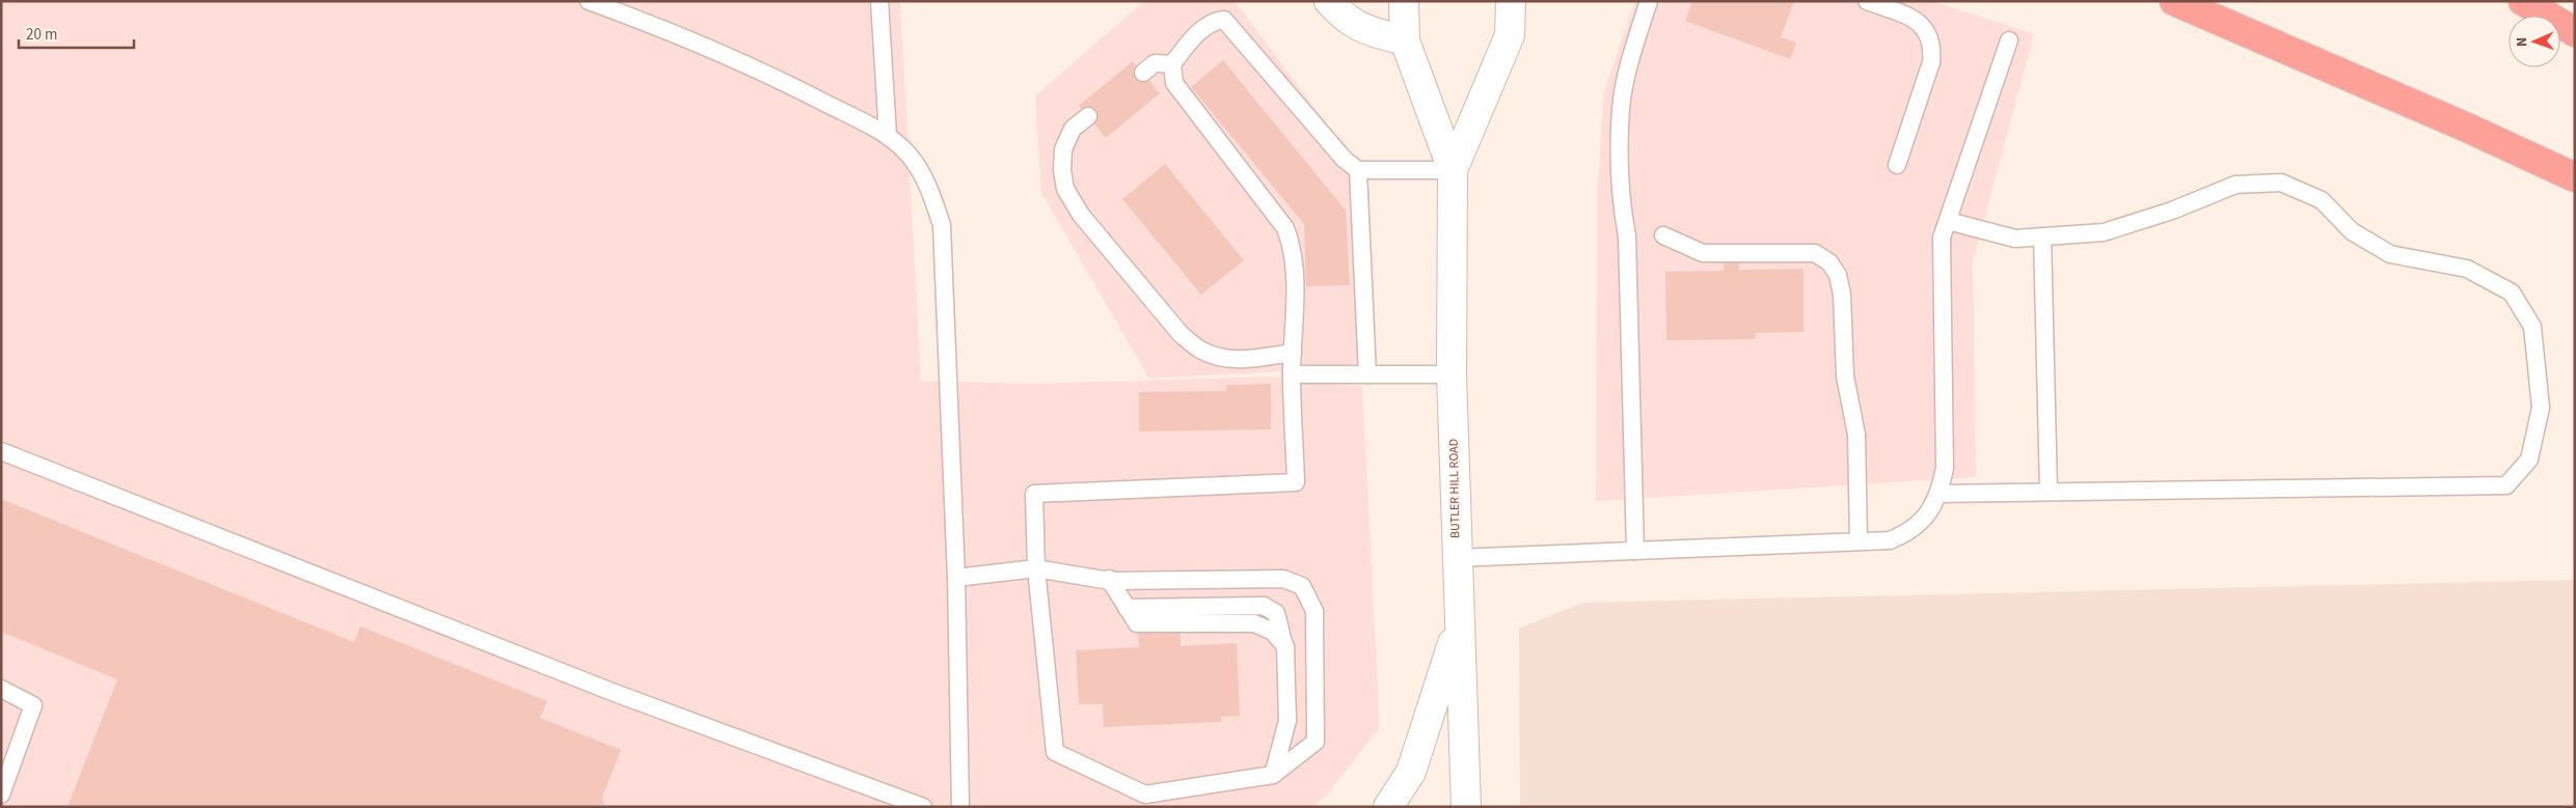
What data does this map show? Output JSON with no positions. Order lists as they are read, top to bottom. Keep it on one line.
{"streets":{"street":["BUTLER HILL ROAD"]},"scale_bar":"20 m","north":"left"}
